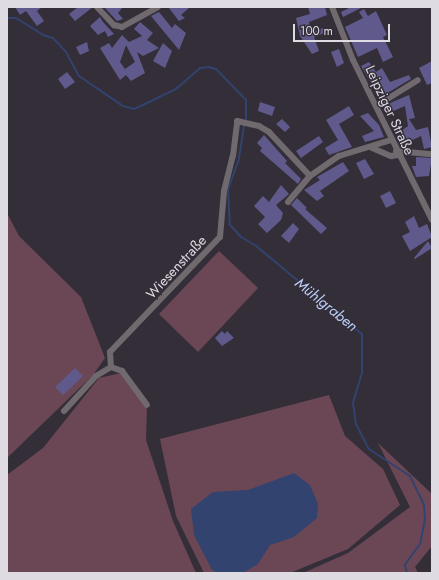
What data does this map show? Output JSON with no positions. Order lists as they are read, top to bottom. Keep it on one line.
{"streets":{"street":["Leipziger Straße","Wiesenstraße"]},"water":["Mühlgraben"],"scale_bar":"100 m"}
